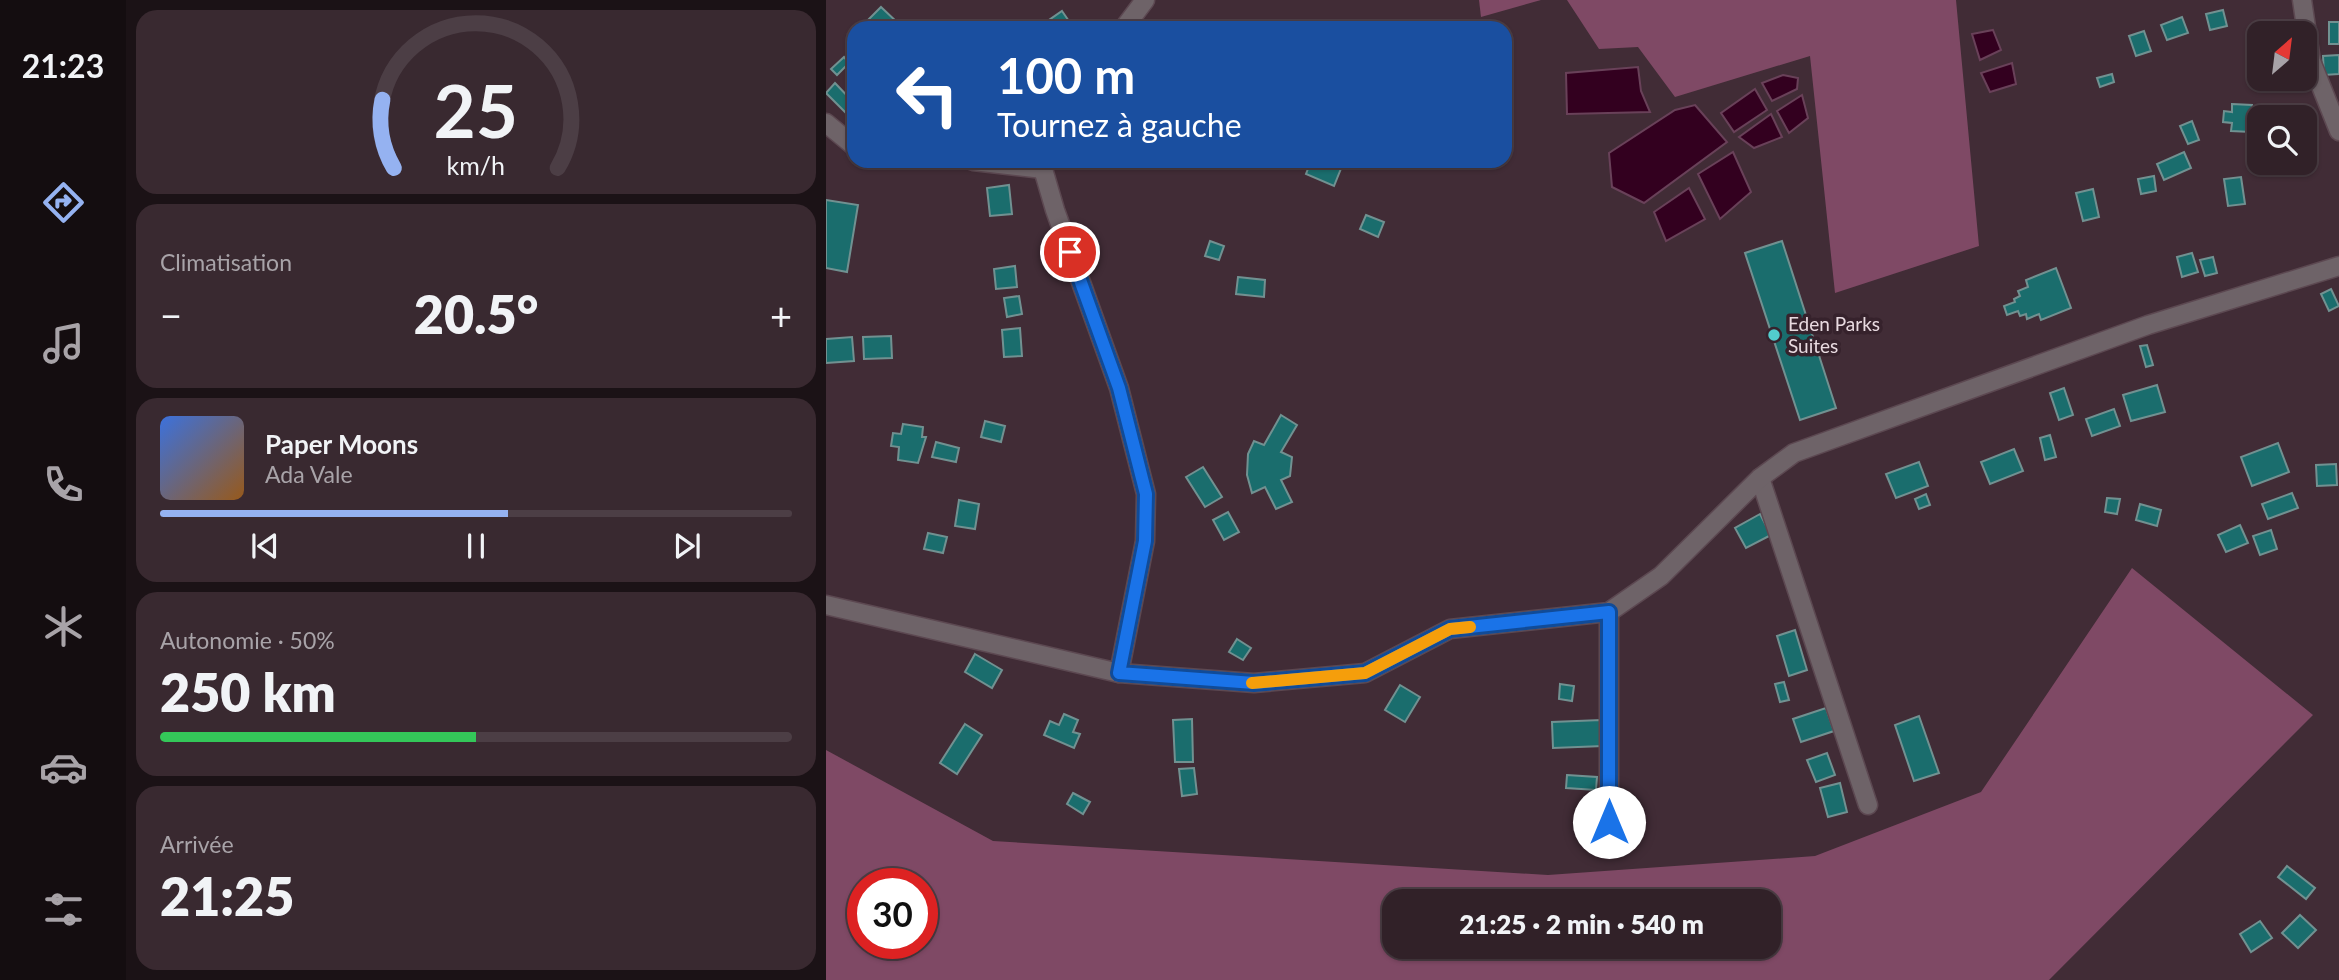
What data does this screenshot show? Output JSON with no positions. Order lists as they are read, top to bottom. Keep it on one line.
{"places":["Eden Parks Suites"],"north":"top right","page":{"tabs":"21:23","turn":["100 m","Tournez à gauche"],"tile":["Climatisation",["Autonomie · 50%","250 km"],["Arrivée","21:25"]],"heat":["−","20.5°","+"],"song":["Paper Moons","Ada Vale"],"limit":"30","trip":"21:25 · 2 min · 540 m","gauge":["25","km/h"]}}
